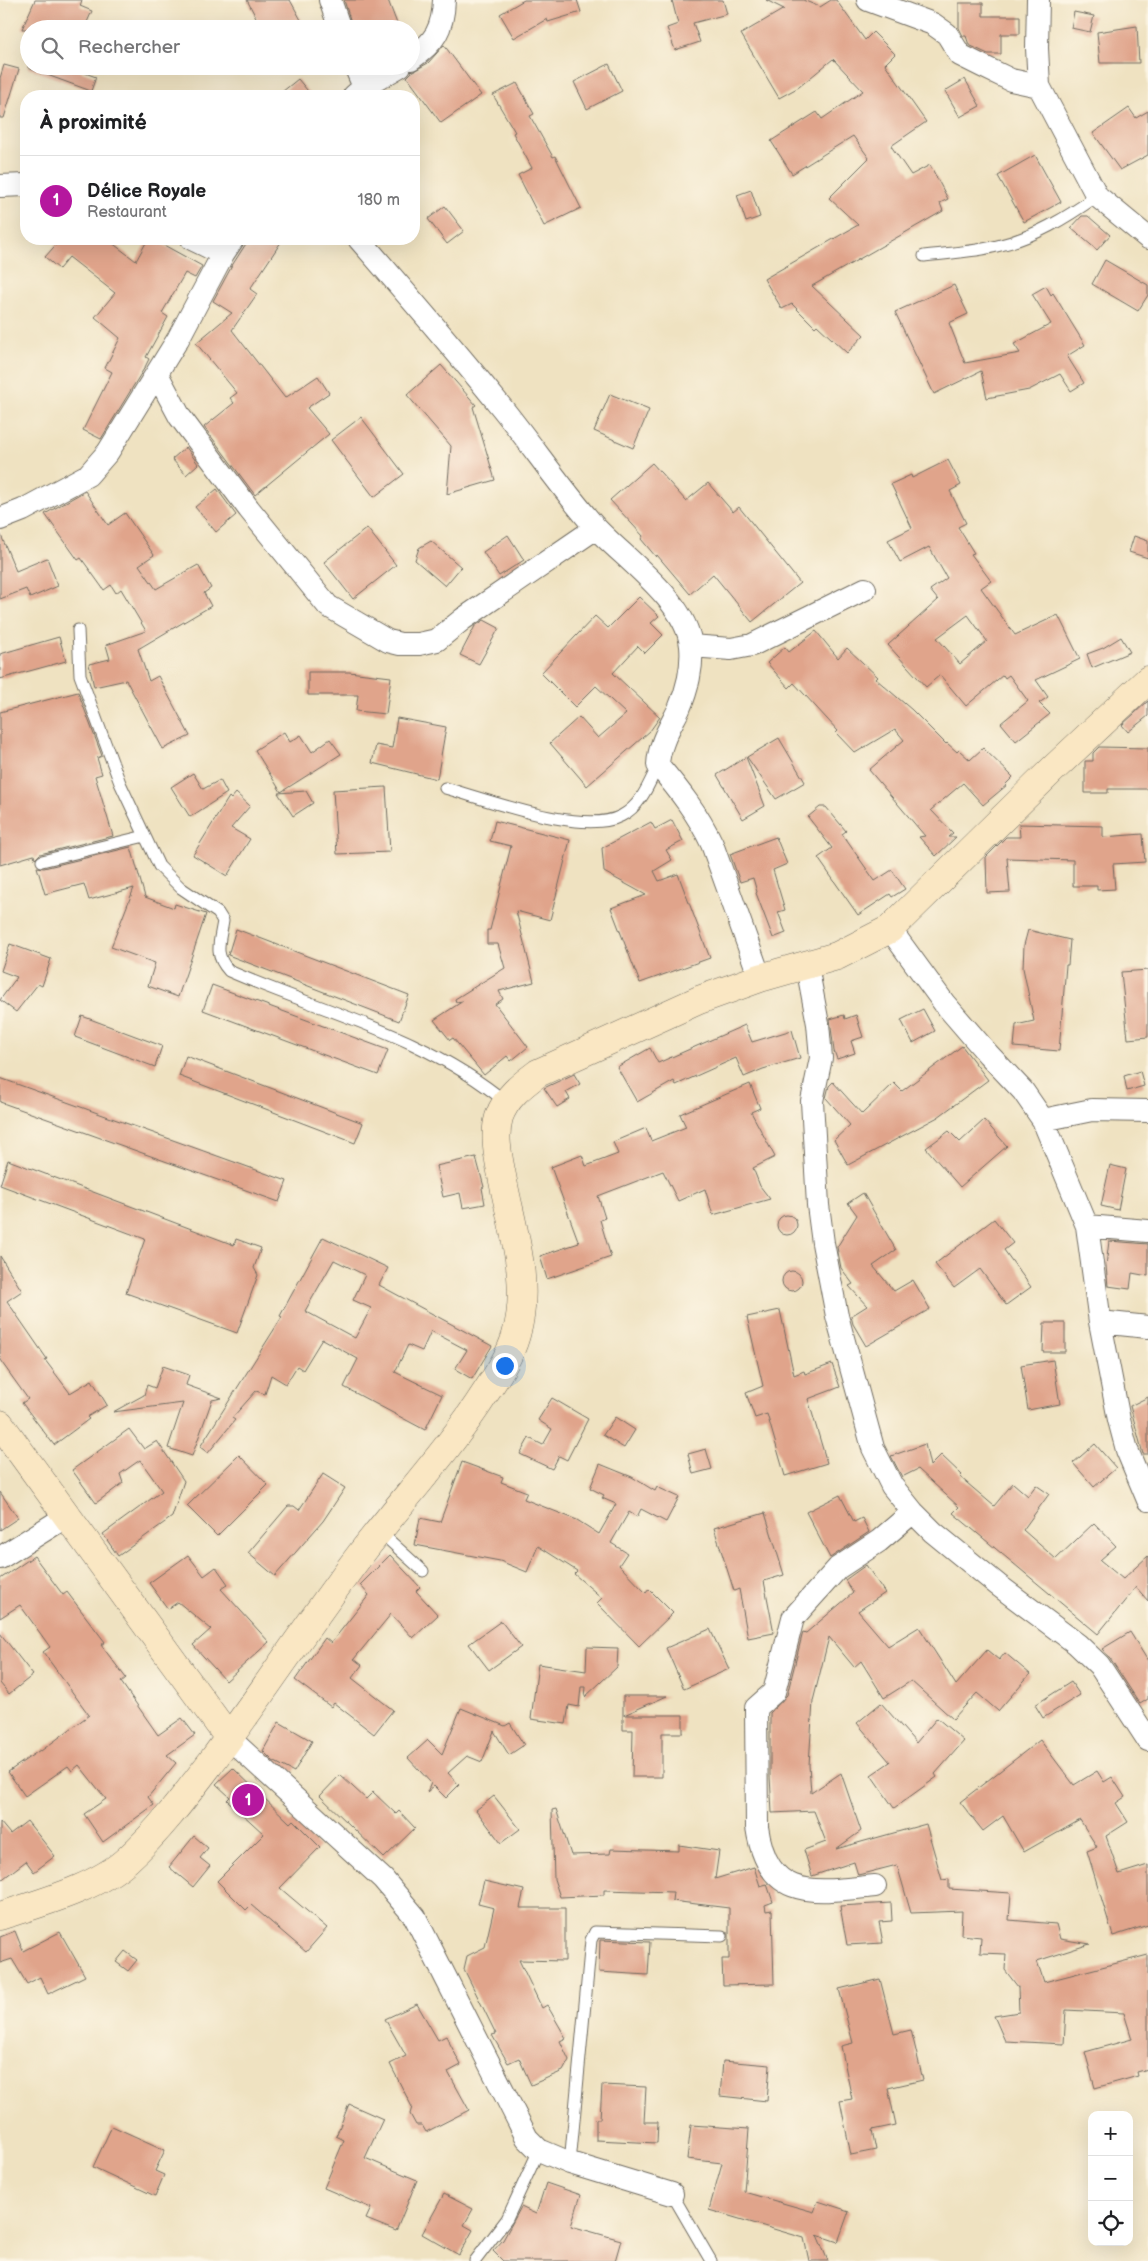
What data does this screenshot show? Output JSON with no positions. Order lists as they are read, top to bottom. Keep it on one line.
{"page":{"search":"Rechercher","heading":"À proximité","list":[{"mark":"1","name":"Délice Royale","note":"Restaurant","value":"180 m"}],"pins":"1","map_buttons":["+","−"]}}
